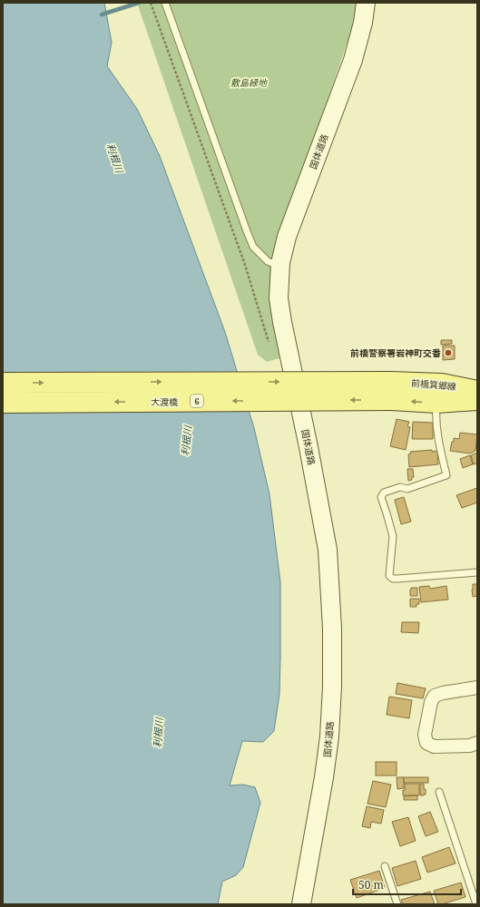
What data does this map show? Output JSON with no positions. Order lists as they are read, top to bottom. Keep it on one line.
{"streets":{"main road":["前橋箕郷線","6","大渡橋"],"street":["国体道路"]},"crossings":[["前橋箕郷線","6"],["前橋箕郷線","大渡橋"],["6","大渡橋"]],"water":["利根川"],"parks":["敷島緑地"],"places":["前橋警察署岩神町交番"],"scale_bar":"50 m"}
